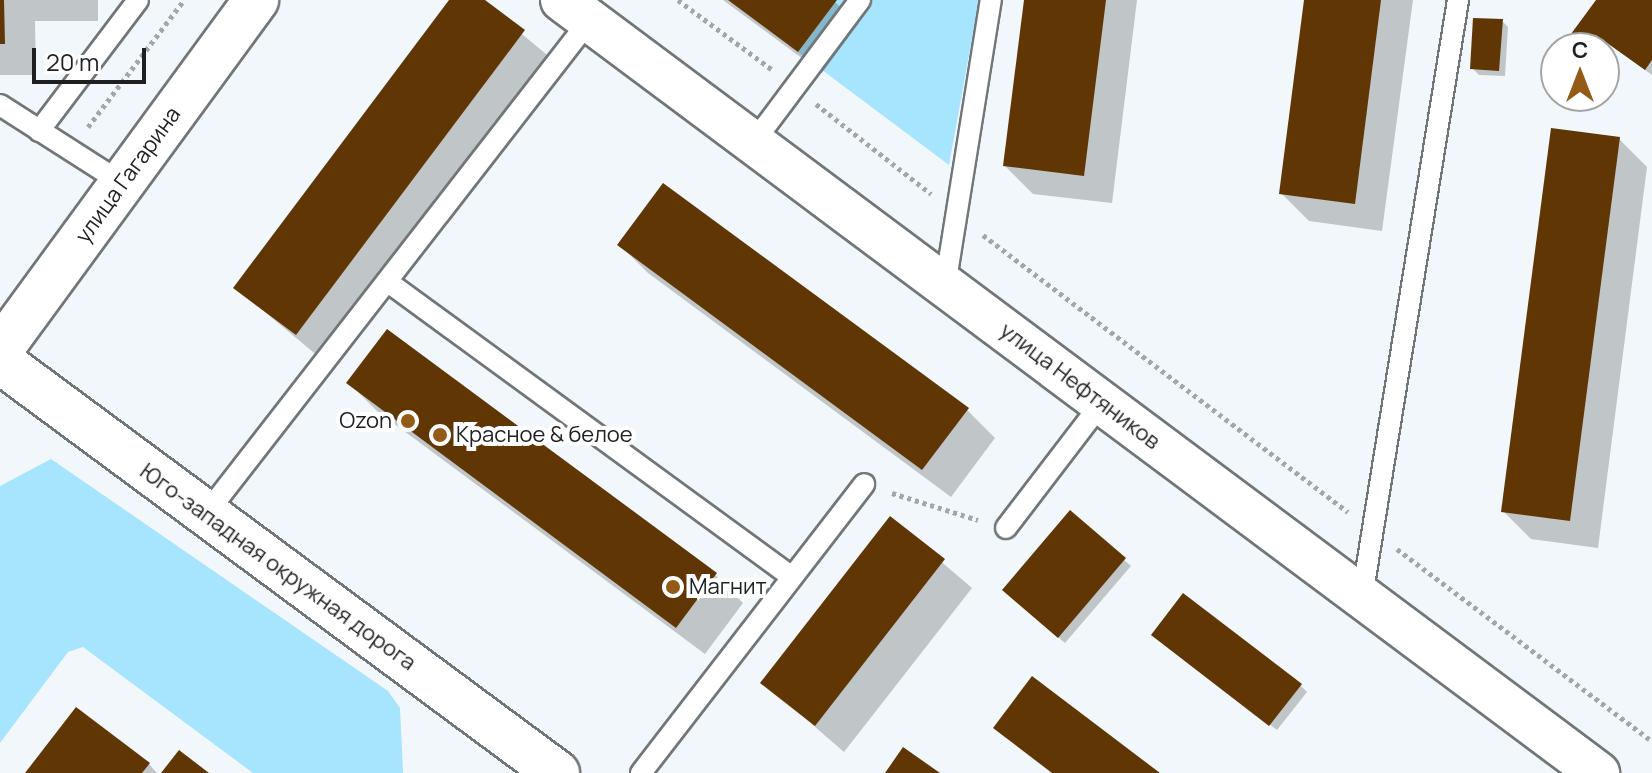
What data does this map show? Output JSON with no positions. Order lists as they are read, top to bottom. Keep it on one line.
{"streets":{"main road":["улица Гагарина","Юго-западная окружная дорога"],"street":["улица Нефтяников"]},"places":["Ozon","Красное & белое","Магнит"],"scale_bar":"20 m","north":"top"}
